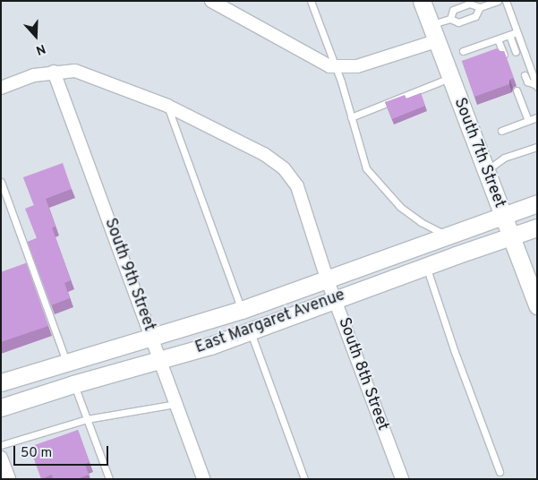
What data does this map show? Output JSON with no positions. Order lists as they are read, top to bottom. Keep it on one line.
{"streets":{"main road":["South 7th Street","East Margaret Avenue"],"street":["South 9th Street","South 8th Street"]},"crossings":[["South 7th Street","East Margaret Avenue"],["South 9th Street","East Margaret Avenue"],["South 9th Street","South 8th Street"],["East Margaret Avenue","South 8th Street"]],"scale_bar":"50 m","north":"bottom"}
